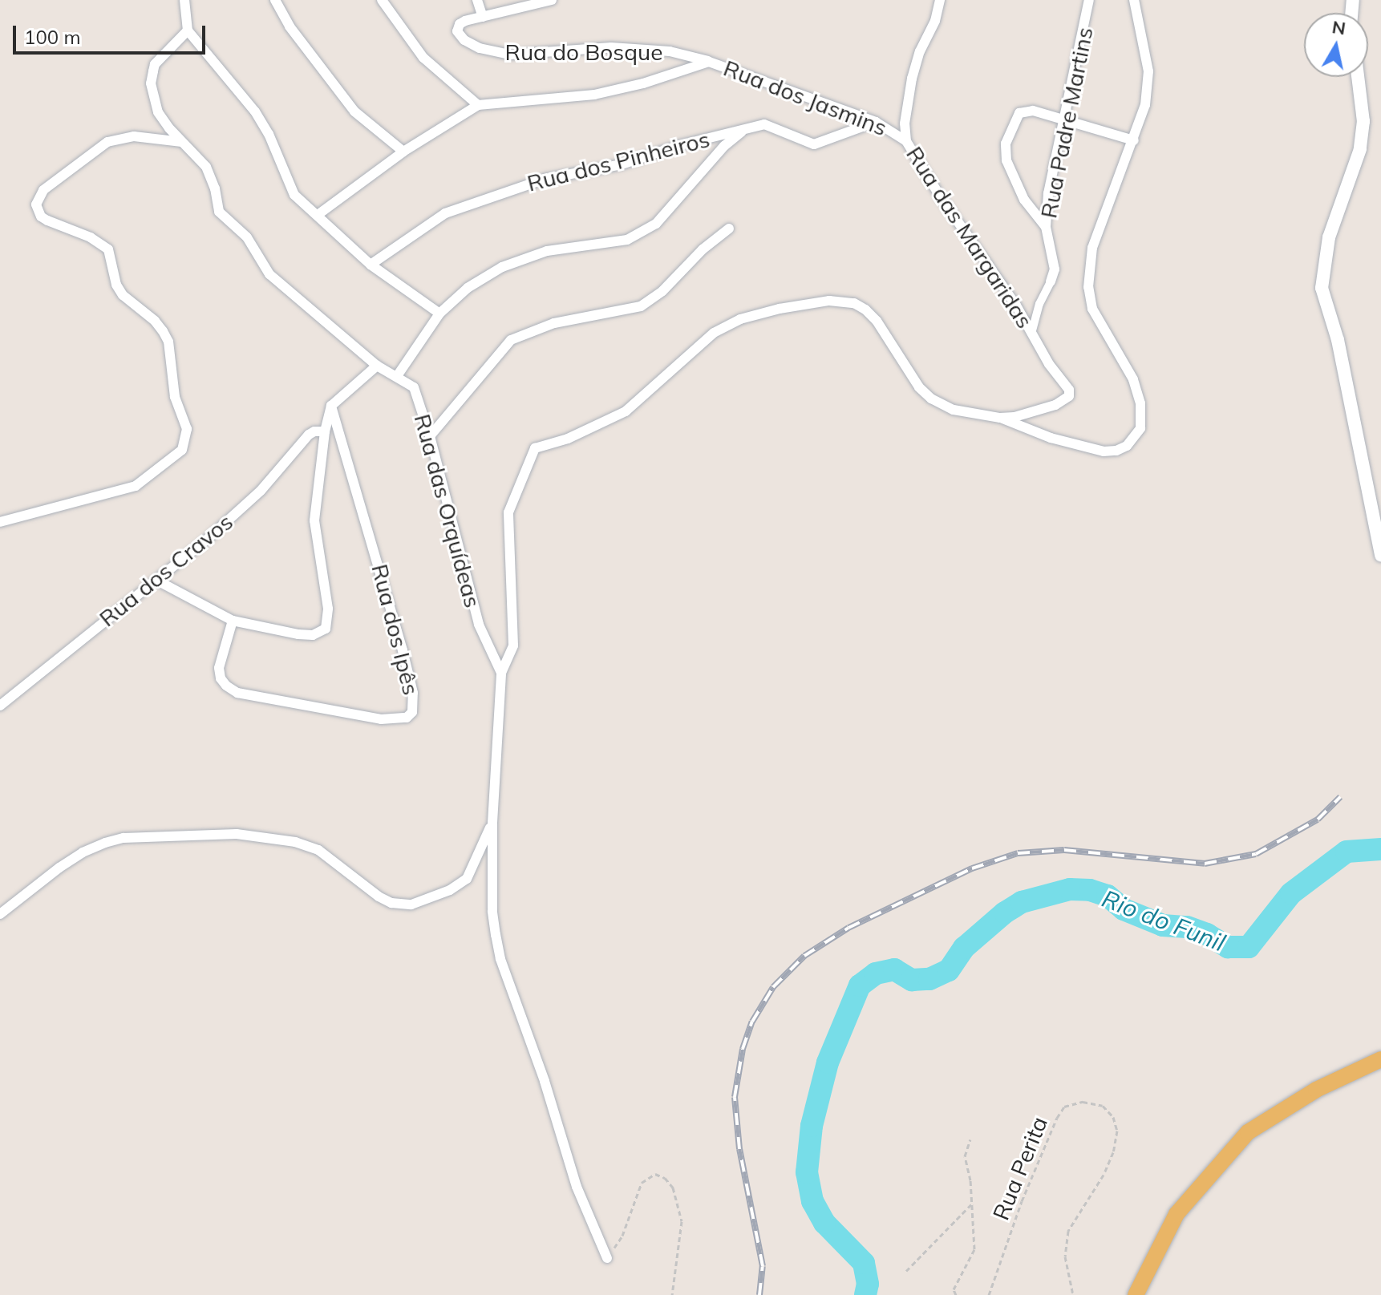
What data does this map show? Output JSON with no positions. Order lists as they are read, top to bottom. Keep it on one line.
{"streets":{"street":["Rua do Bosque","Rua dos Jasmins","Rua Padre Martins","Rua dos Pinheiros","Rua das Margaridas","Rua das Orquídeas","Rua dos Cravos","Rua dos Ipês"],"path":["Rua Perita"]},"crossings":[["Rua do Bosque","Rua dos Jasmins"],["Rua dos Jasmins","Rua dos Pinheiros"],["Rua dos Jasmins","Rua das Margaridas"]],"water":["Rio do Funil"],"scale_bar":"100 m","north":"top"}
